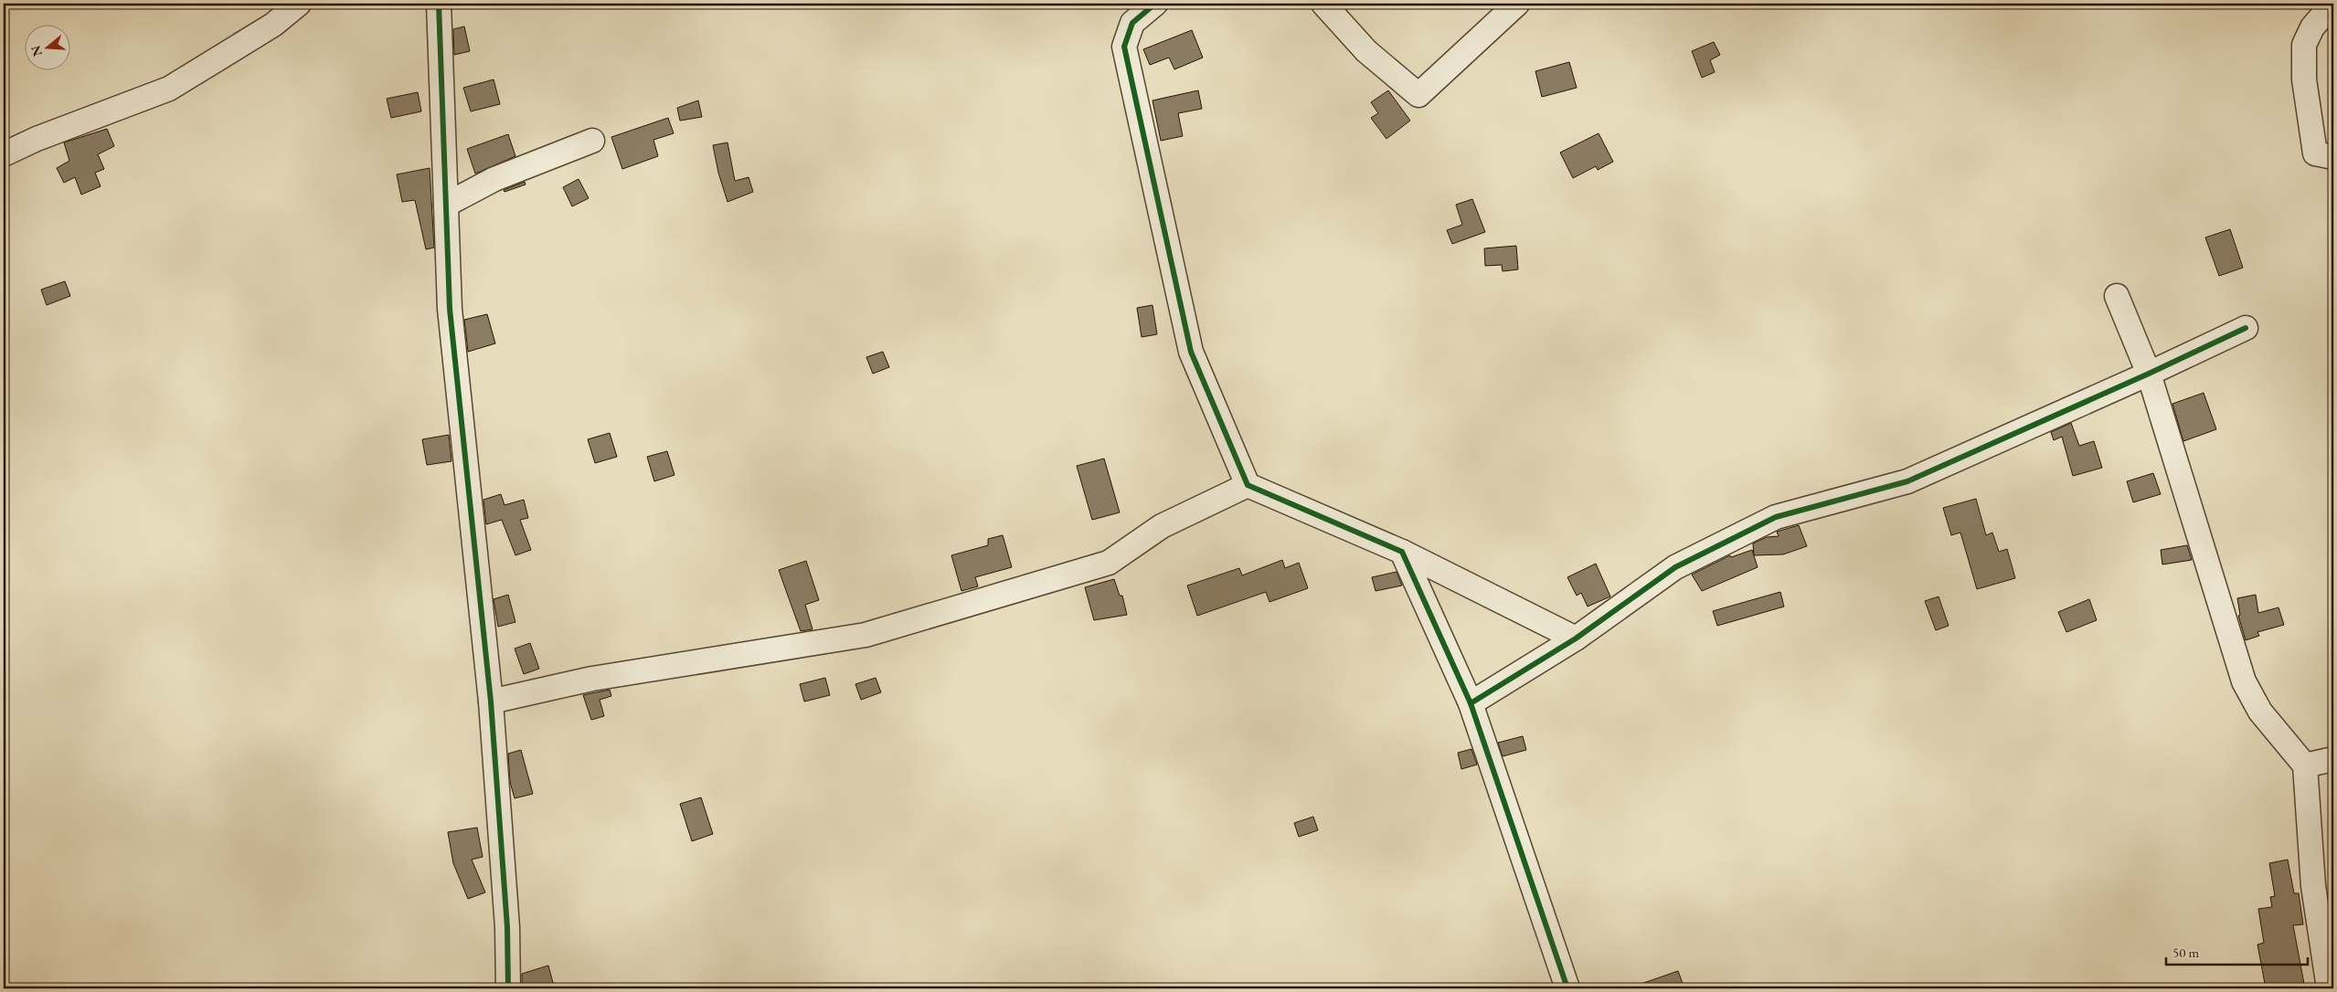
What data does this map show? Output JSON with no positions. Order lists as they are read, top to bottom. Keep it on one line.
{"scale_bar":"50 m","north":"left"}
